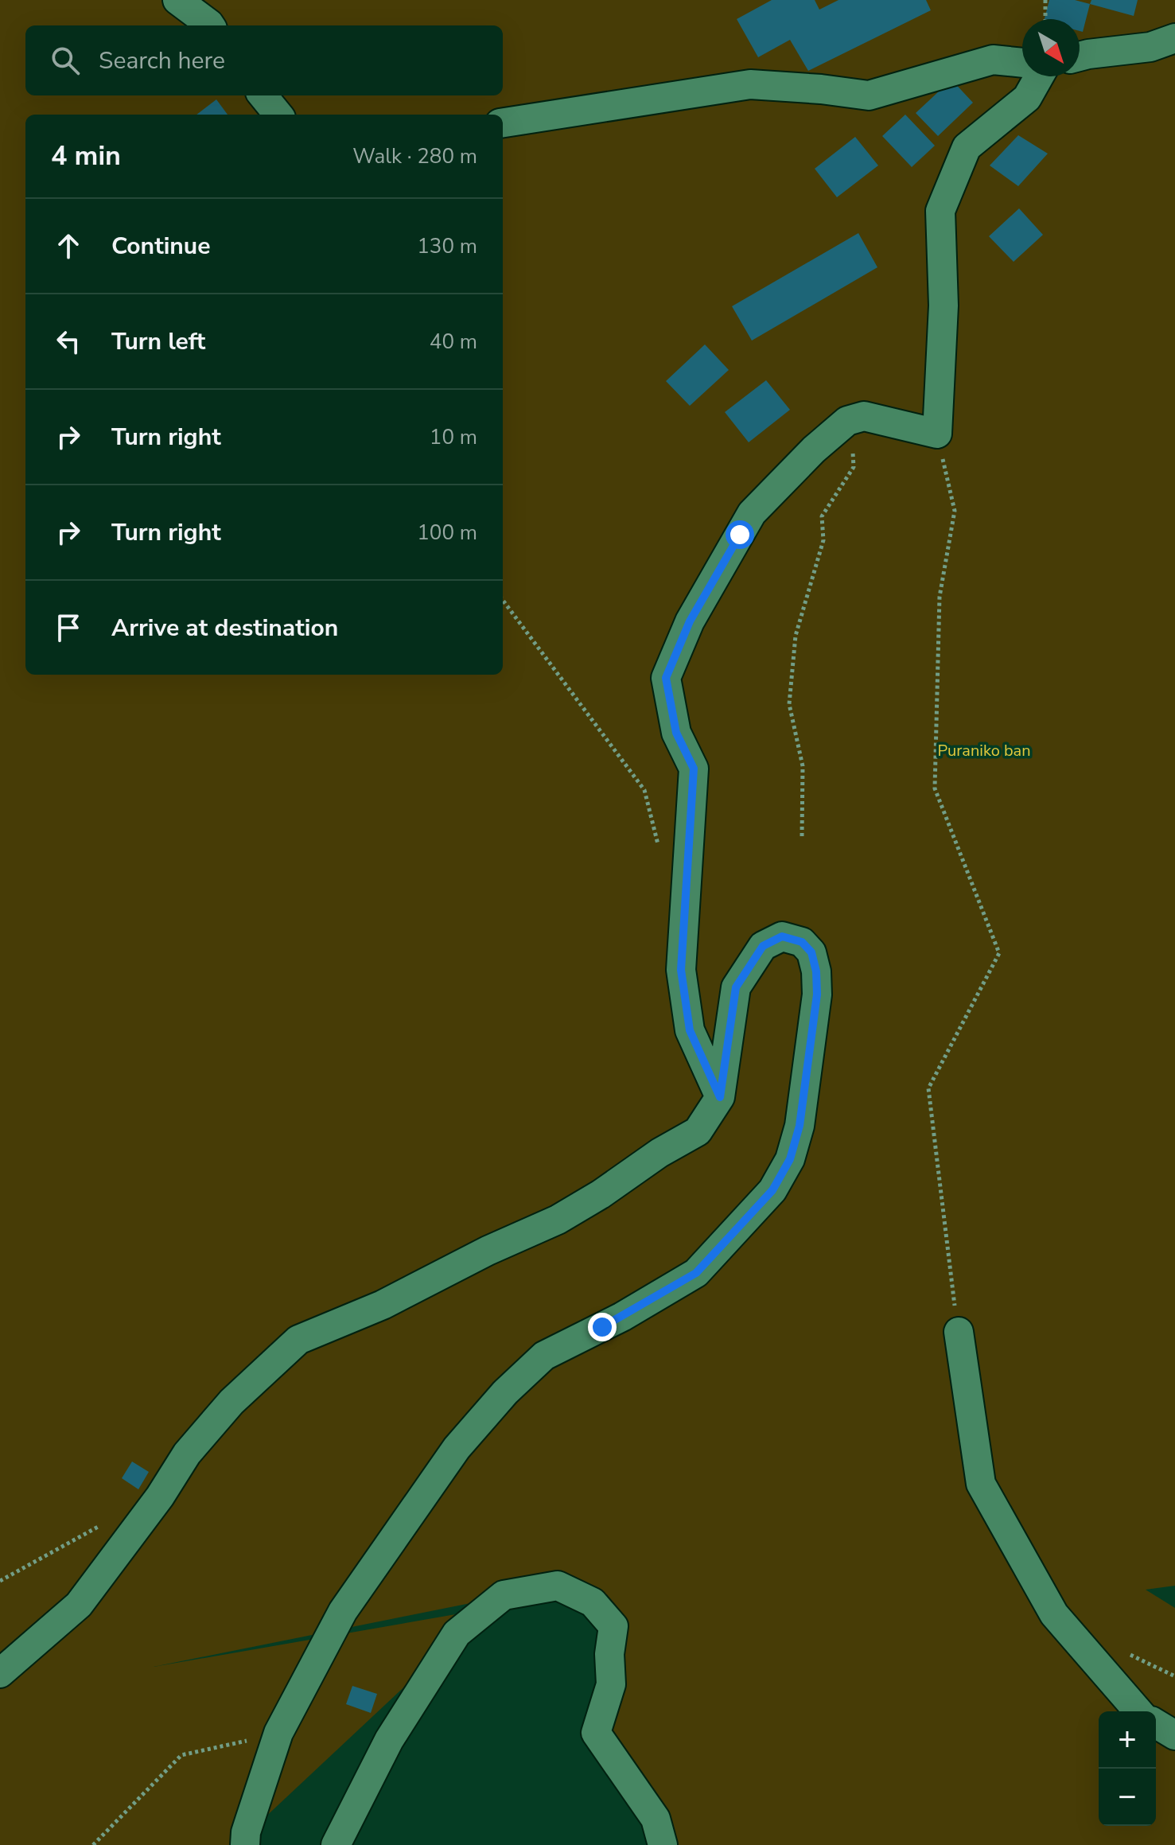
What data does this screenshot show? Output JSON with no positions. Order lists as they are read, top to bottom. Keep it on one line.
{"parks":["Puraniko ban"],"north":"bottom right","page":{"search":"Search here","heading":["4 min","Walk · 280 m"],"list":[["Continue","130 m"],["Turn left","40 m"],["Turn right","10 m"],["Turn right","100 m"],"Arrive at destination"],"map_buttons":["+","−"]}}
